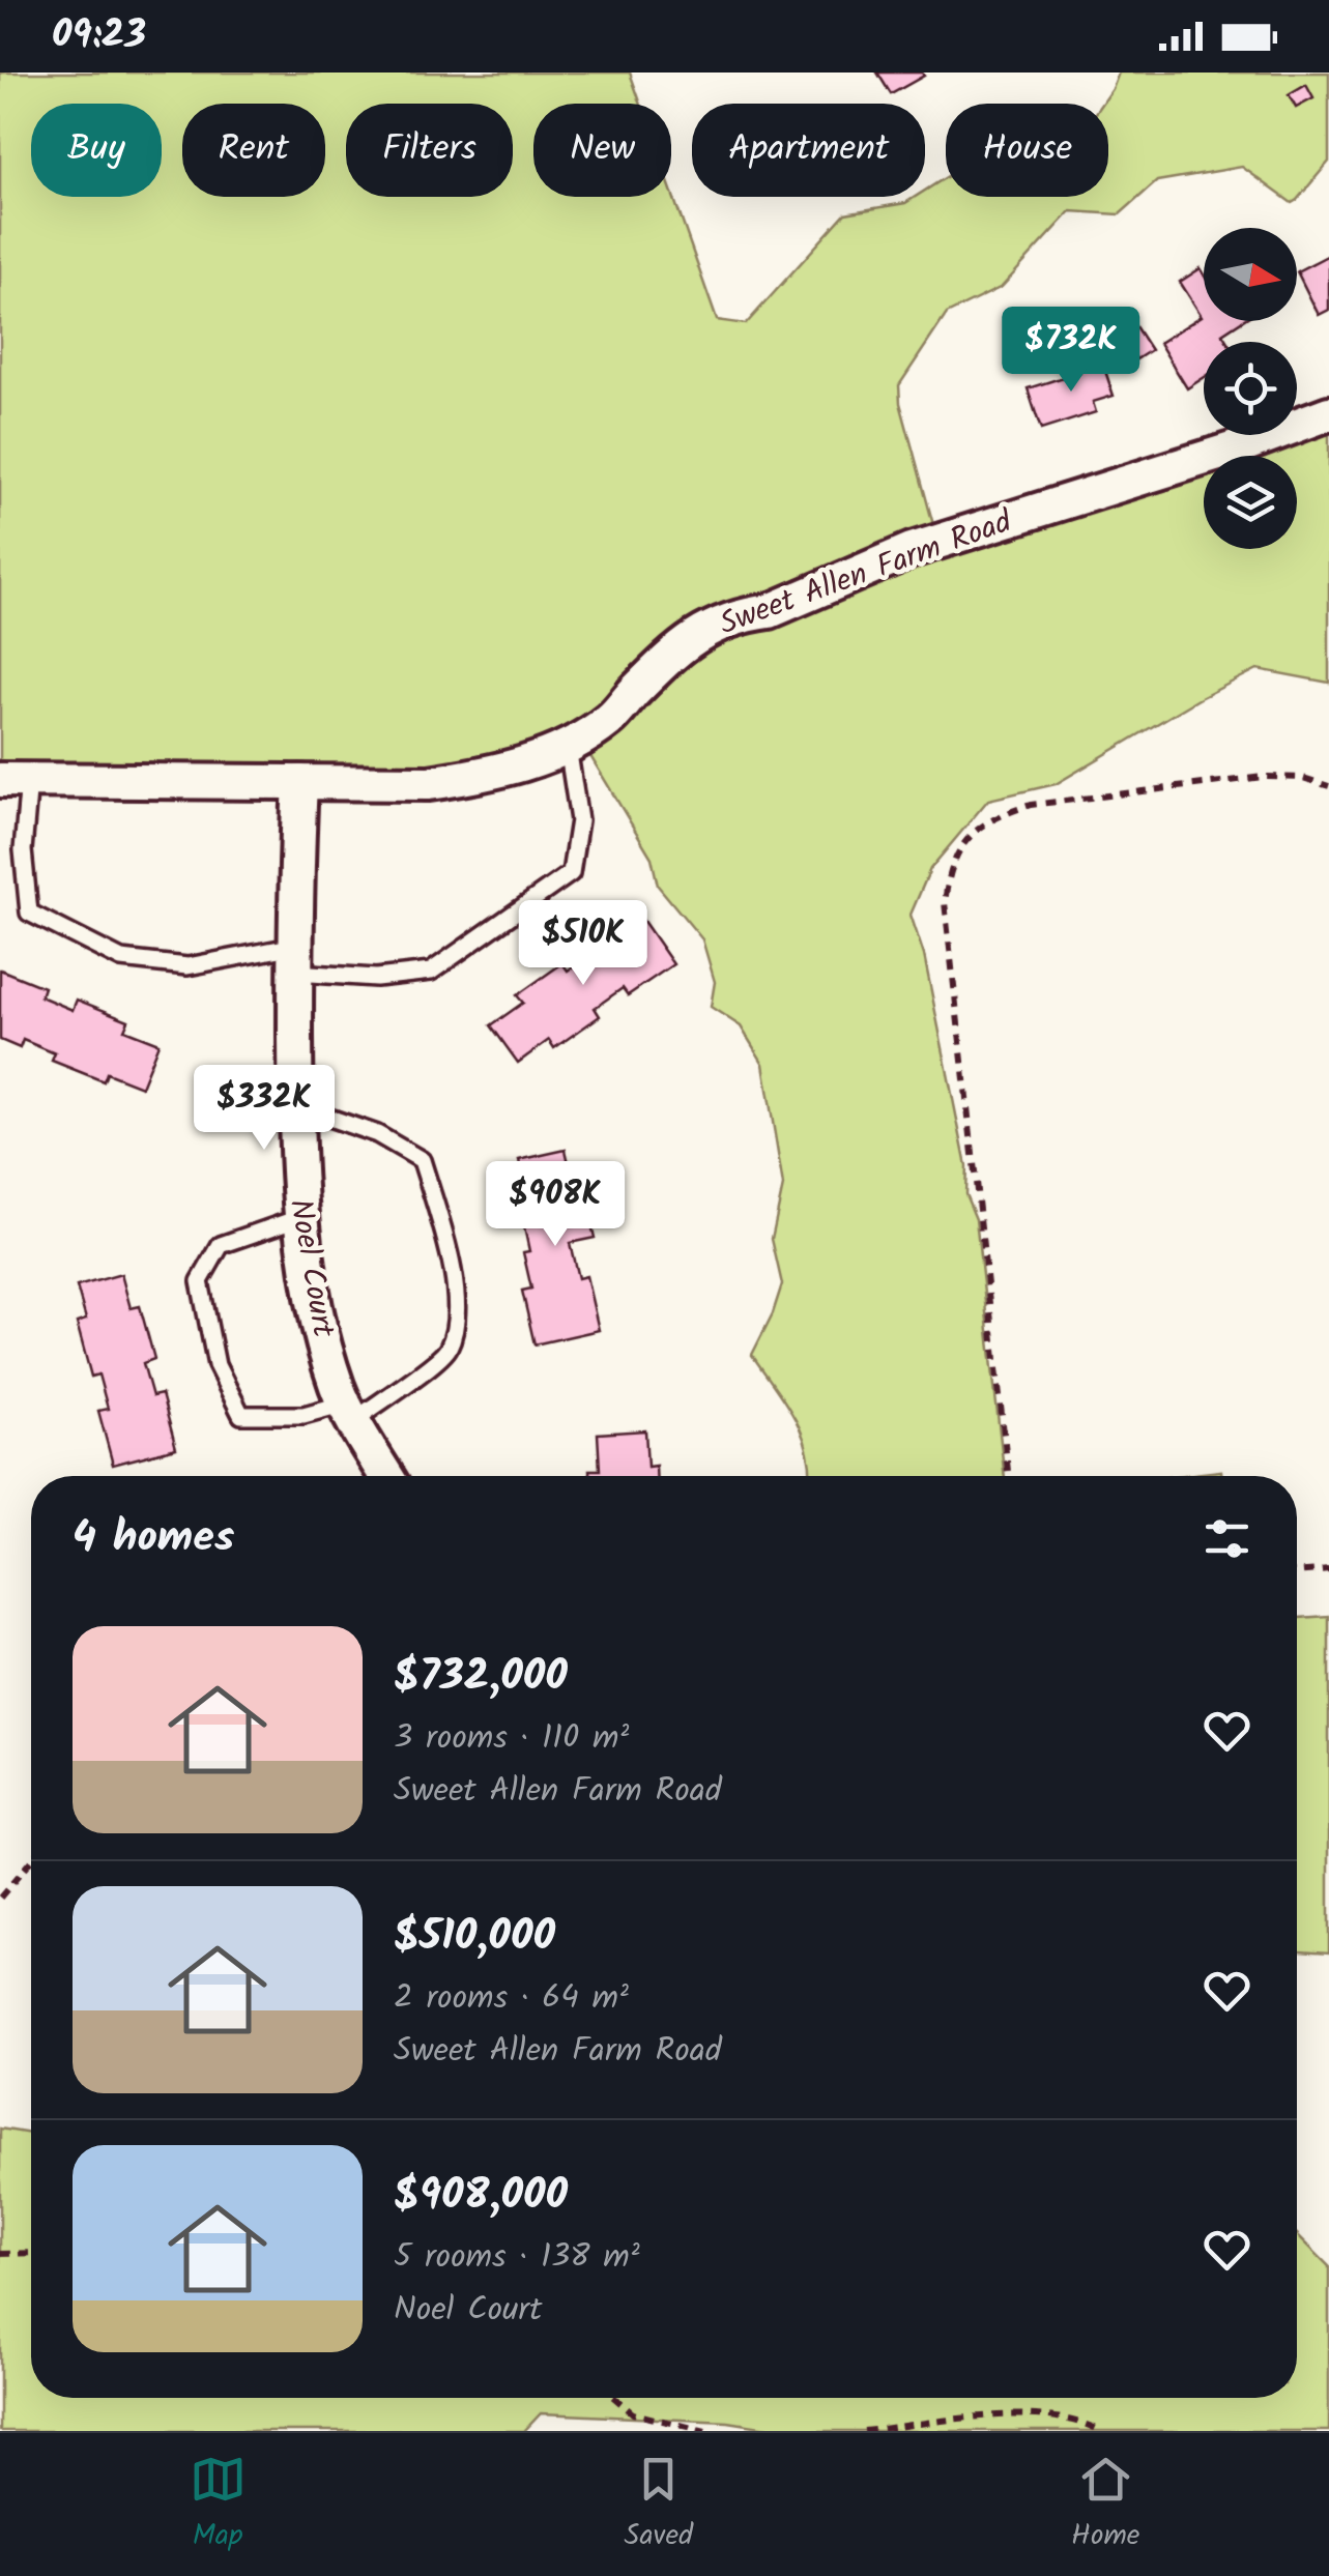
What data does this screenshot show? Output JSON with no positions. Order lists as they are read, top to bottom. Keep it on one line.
{"streets":{"street":["Sweet Allen Farm Road","Noel Court"]},"crossings":[["Sweet Allen Farm Road","Noel Court"]],"north":"right","page":{"status":"09:23","chip":["Buy","Rent","Filters","New","Apartment","House"],"price":["$732K","$510K","$332K","$908K"],"heading":"4 homes","list":[{"name":"$732,000","note":"3 rooms · 110 m² · Sweet Allen Farm Road"},{"name":"$510,000","note":"2 rooms · 64 m² · Sweet Allen Farm Road"},{"name":"$908,000","note":"5 rooms · 138 m² · Noel Court"}],"tabs":["Map","Saved","Home"]}}
